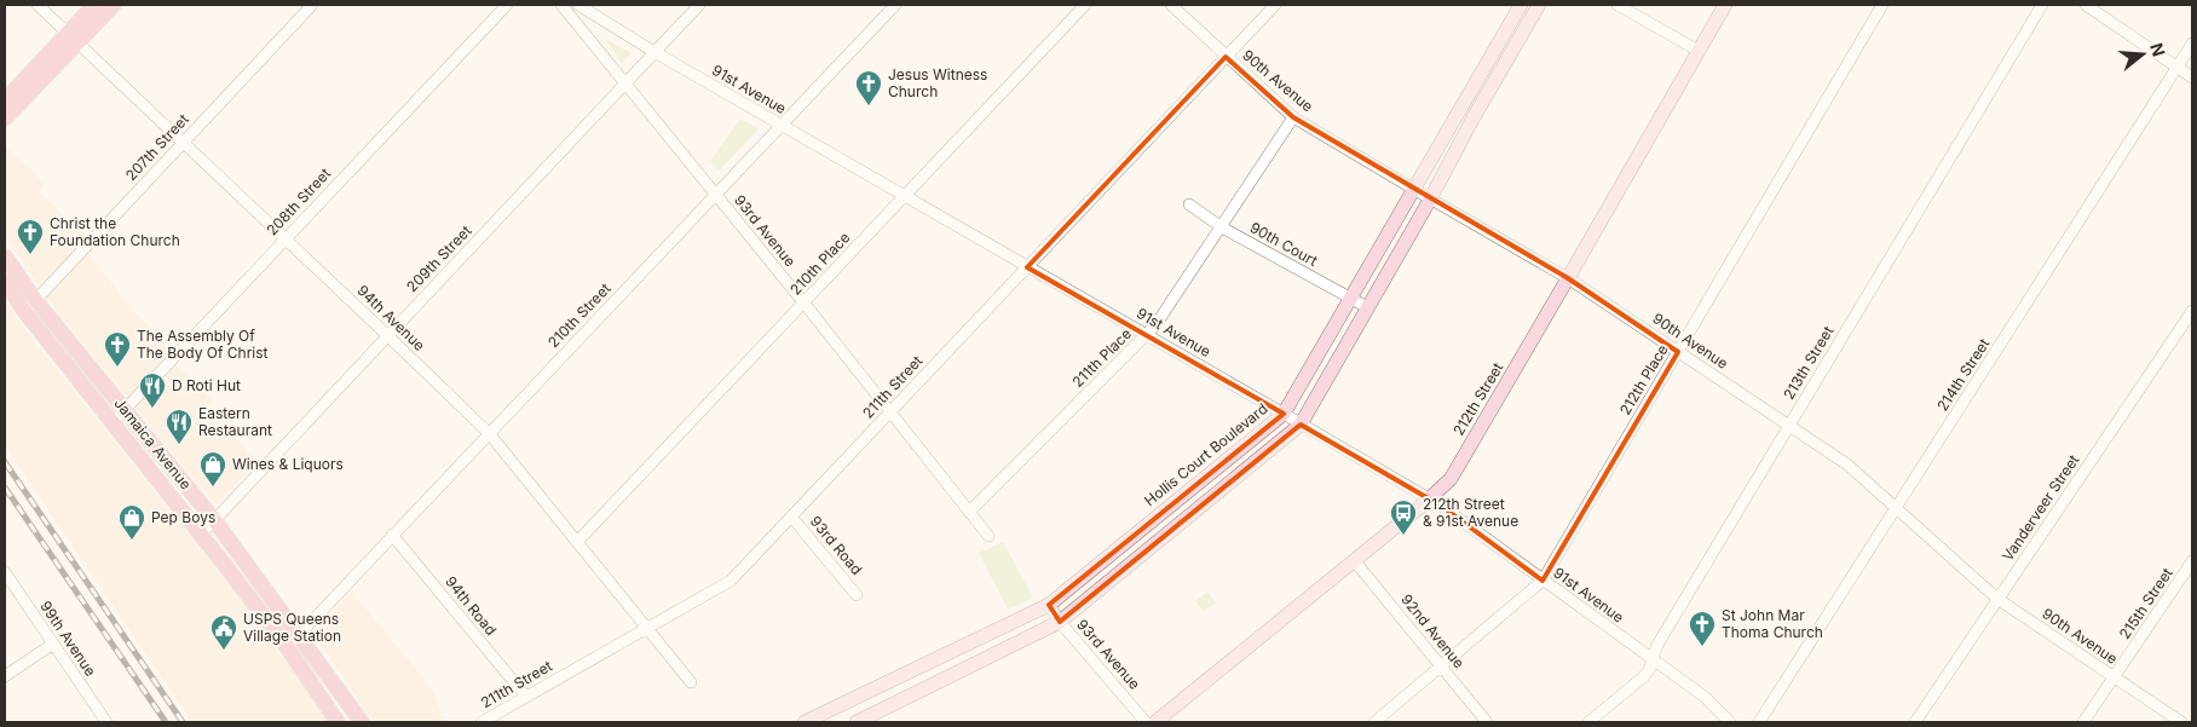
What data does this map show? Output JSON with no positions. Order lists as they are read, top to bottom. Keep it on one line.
{"streets":{"main road":["212th Street","Jamaica Avenue","Hollis Court Boulevard"],"street":["90th Avenue","91st Avenue","207th Street","208th Street","93rd Avenue","90th Court","209th Street","210th Place","210th Street","94th Avenue","211th Place","213th Street","214th Street","212th Place","211th Street","Vanderveer Street","93rd Road","215th Street","94th Road","92nd Avenue","99th Avenue"]},"crossings":[["90th Avenue","211th Place"],["90th Avenue","213th Street"],["90th Avenue","214th Street"],["90th Avenue","212th Place"],["90th Avenue","211th Street"],["90th Avenue","212th Street"],["90th Avenue","Hollis Court Boulevard"],["90th Avenue","Vanderveer Street"],["90th Avenue","215th Street"],["91st Avenue","209th Street"],["91st Avenue","210th Place"],["91st Avenue","210th Street"],["91st Avenue","211th Place"],["91st Avenue","213th Street"],["91st Avenue","212th Place"],["91st Avenue","211th Street"],["91st Avenue","212th Street"],["91st Avenue","Hollis Court Boulevard"],["207th Street","94th Avenue"],["207th Street","Jamaica Avenue"],["208th Street","94th Avenue"],["208th Street","Jamaica Avenue"],["93rd Avenue","209th Street"],["93rd Avenue","210th Place"],["93rd Avenue","210th Street"],["93rd Avenue","211th Place"],["93rd Avenue","211th Street"],["93rd Avenue","Hollis Court Boulevard"],["90th Court","211th Place"],["90th Court","Hollis Court Boulevard"],["209th Street","94th Avenue"],["209th Street","Jamaica Avenue"],["210th Place","94th Avenue"],["210th Street","94th Avenue"],["210th Street","Jamaica Avenue"],["210th Street","94th Road"],["94th Avenue","211th Street"],["212th Place","92nd Avenue"],["211th Street","93rd Road"],["211th Street","94th Road"],["212th Street","92nd Avenue"]],"places":{"church":["Jesus Witness Church","Christ the Foundation Church","The Assembly Of The Body Of Christ","St John Mar Thoma Church"],"restaurant":["D Roti Hut","Eastern Restaurant"],"shop":["Wines & Liquors","Pep Boys"],"bus stop":["212th Street & 91st Avenue"],"public building":["USPS Queens Village Station"]},"north":"right"}
